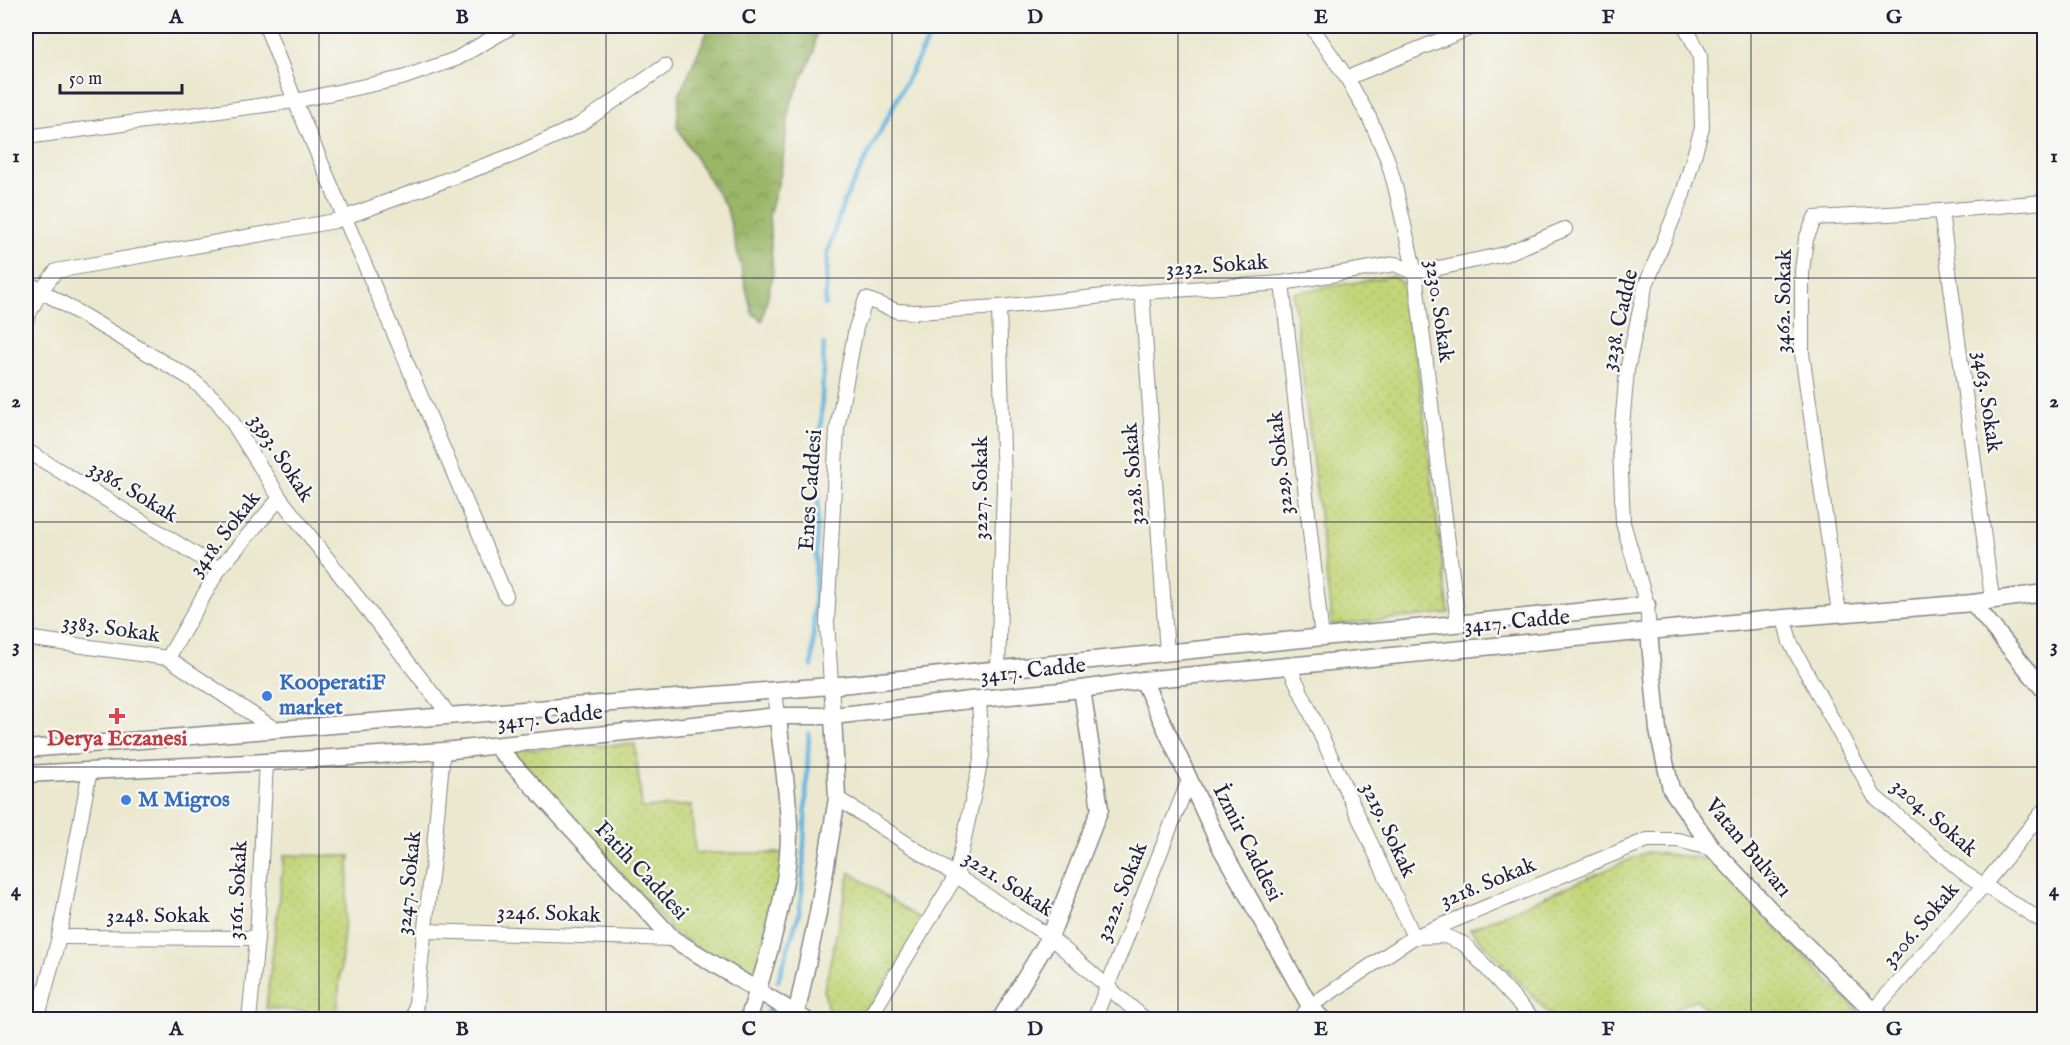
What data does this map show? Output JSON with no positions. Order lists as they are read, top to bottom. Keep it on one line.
{"streets":{"street":["3232. Sokak","3462. Sokak","3230. Sokak","3238. Cadde","3463. Sokak","3393. Sokak","3229. Sokak","3228. Sokak","3227. Sokak","Enes Caddesi","3386. Sokak","3418. Sokak","3417. Cadde","3383. Sokak","3204. Sokak","3219. Sokak","İzmir Caddesi","Vatan Bulvarı","Fatih Caddesi","3247. Sokak","3218. Sokak","3221. Sokak","3161. Sokak","3222. Sokak","3246. Sokak","3248. Sokak","3206. Sokak"]},"crossings":[["3232. Sokak","3230. Sokak"],["3232. Sokak","3229. Sokak"],["3232. Sokak","3228. Sokak"],["3232. Sokak","3227. Sokak"],["3232. Sokak","Enes Caddesi"],["3462. Sokak","3463. Sokak"],["3462. Sokak","3417. Cadde"],["3230. Sokak","3417. Cadde"],["3238. Cadde","3417. Cadde"],["3238. Cadde","Vatan Bulvarı"],["3463. Sokak","3417. Cadde"],["3393. Sokak","3418. Sokak"],["3393. Sokak","3417. Cadde"],["3229. Sokak","3417. Cadde"],["3228. Sokak","3417. Cadde"],["3227. Sokak","3417. Cadde"],["Enes Caddesi","3417. Cadde"],["3386. Sokak","3418. Sokak"],["3418. Sokak","3383. Sokak"],["3417. Cadde","3383. Sokak"],["3417. Cadde","3204. Sokak"],["3417. Cadde","3219. Sokak"],["3417. Cadde","İzmir Caddesi"],["3417. Cadde","Vatan Bulvarı"],["3417. Cadde","Fatih Caddesi"],["3417. Cadde","3247. Sokak"],["3417. Cadde","3161. Sokak"],["3204. Sokak","3206. Sokak"],["3219. Sokak","3218. Sokak"],["İzmir Caddesi","3218. Sokak"],["İzmir Caddesi","3222. Sokak"],["Vatan Bulvarı","3218. Sokak"],["Vatan Bulvarı","3206. Sokak"],["Fatih Caddesi","3246. Sokak"],["3247. Sokak","3246. Sokak"],["3221. Sokak","3222. Sokak"],["3161. Sokak","3248. Sokak"]],"places":{"other":["KooperatiF market","M Migros"],"health":["Derya Eczanesi"]},"scale_bar":"50 m","grid":{"columns":["A","B","C","D","E","F","G"],"rows":["1","2","3","4"]}}
